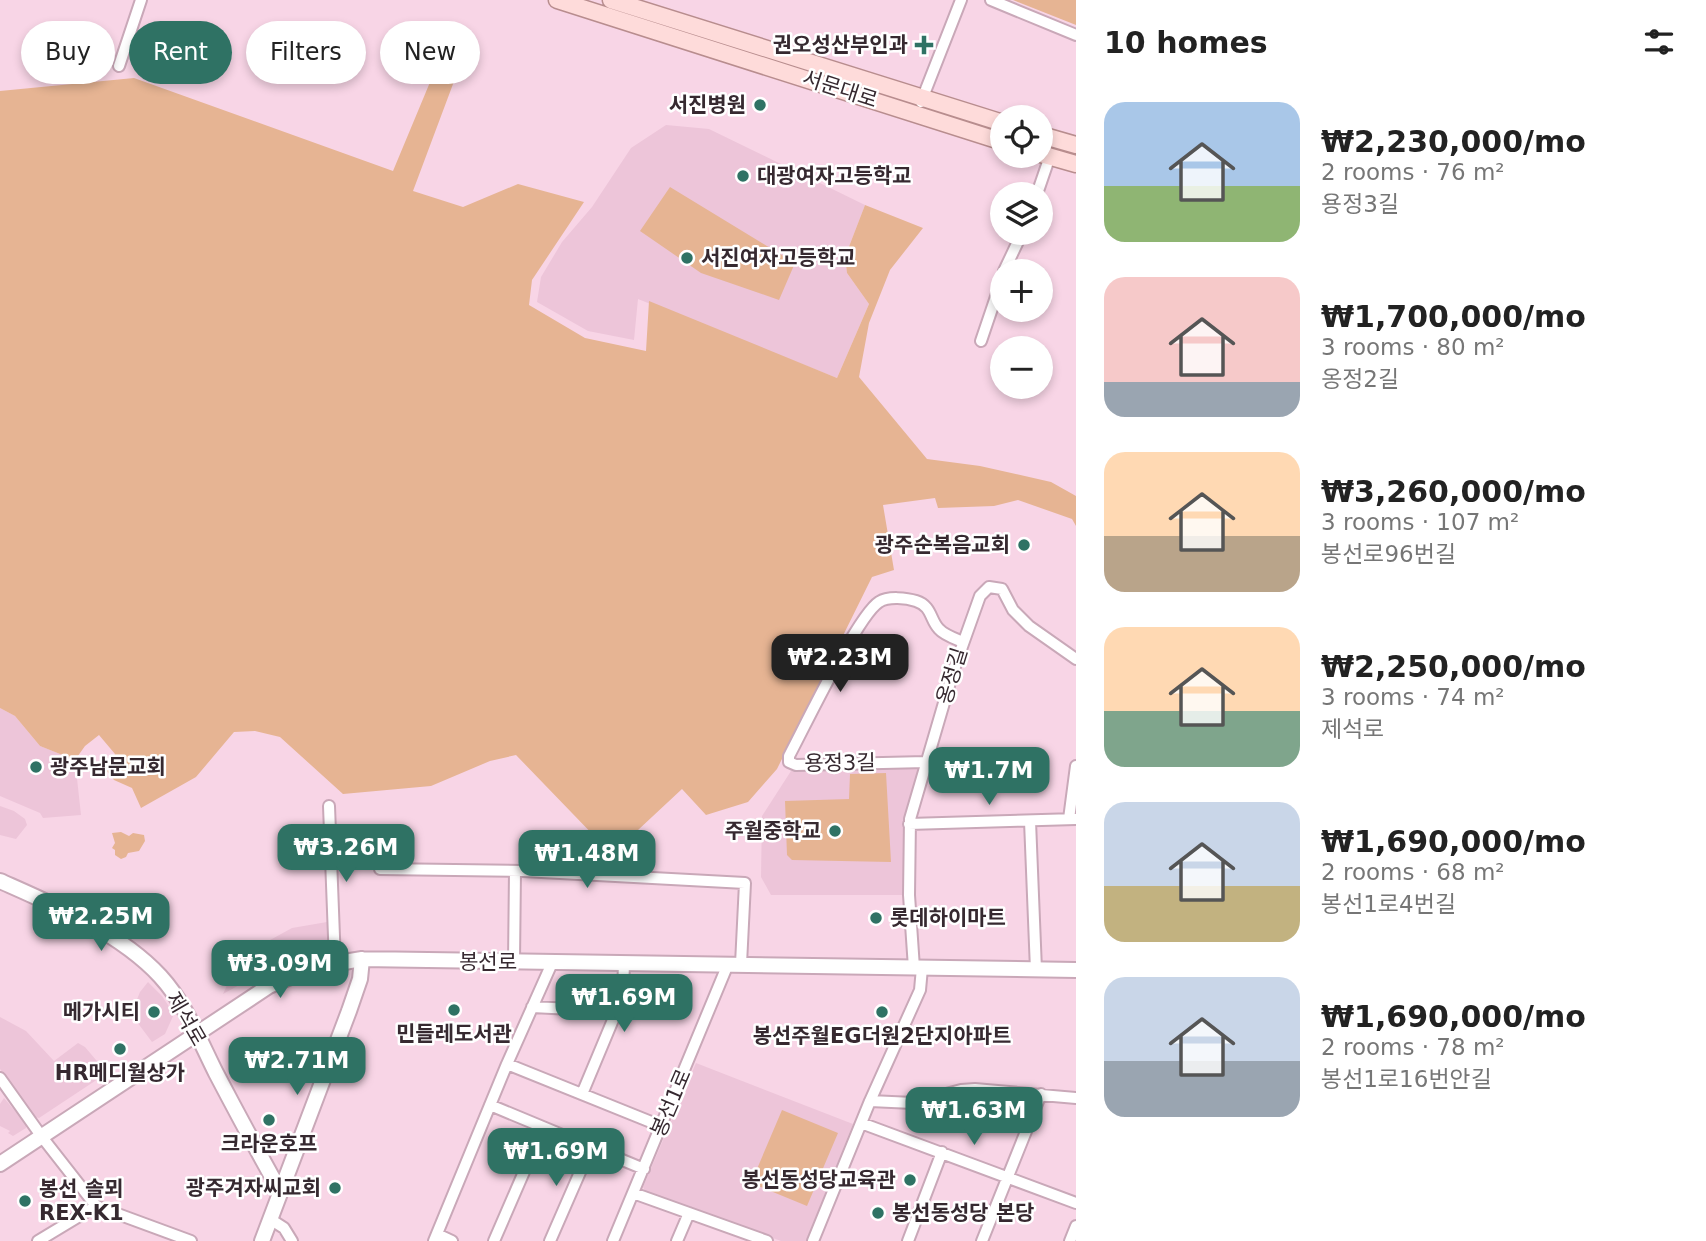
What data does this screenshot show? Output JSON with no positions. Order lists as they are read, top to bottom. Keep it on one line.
{"streets":{"main road":["서문대로","봉선로","제석로"],"street":["옹정길","용정3길","봉선1로"]},"crossings":[["옹정길","용정3길"],["옹정길","봉선로"],["봉선로","제석로"],["봉선로","봉선1로"]],"places":{"health":["권오성산부인과"],"other":["서진병원","대광여자고등학교","서진여자고등학교","광주순복음교회","광주남문교회","주월중학교","롯데하이마트","민들레도서관","메가시티","봉선주월EG더원2단지아파트","HR메디월상가","크라운호프","봉선동성당교육관","광주겨자씨교회","봉선 솔뫼 REX-K1","봉선동성당 본당"]},"page":{"heading":"10 homes","chip":["Buy","Rent","Filters","New"],"list":[{"name":"₩2,230,000/mo","note":"2 rooms · 76 m² · 용정3길"},{"name":"₩1,700,000/mo","note":"3 rooms · 80 m² · 옹정2길"},{"name":"₩3,260,000/mo","note":"3 rooms · 107 m² · 봉선로96번길"},{"name":"₩2,250,000/mo","note":"3 rooms · 74 m² · 제석로"},{"name":"₩1,690,000/mo","note":"2 rooms · 68 m² · 봉선1로4번길"},{"name":"₩1,690,000/mo","note":"2 rooms · 78 m² · 봉선1로16번안길"}],"map_buttons":["+","−"],"price":["₩2.23M","₩1.7M","₩3.26M","₩1.48M","₩2.25M","₩3.09M","₩1.69M","₩2.71M","₩1.63M","₩1.69M"]}}
